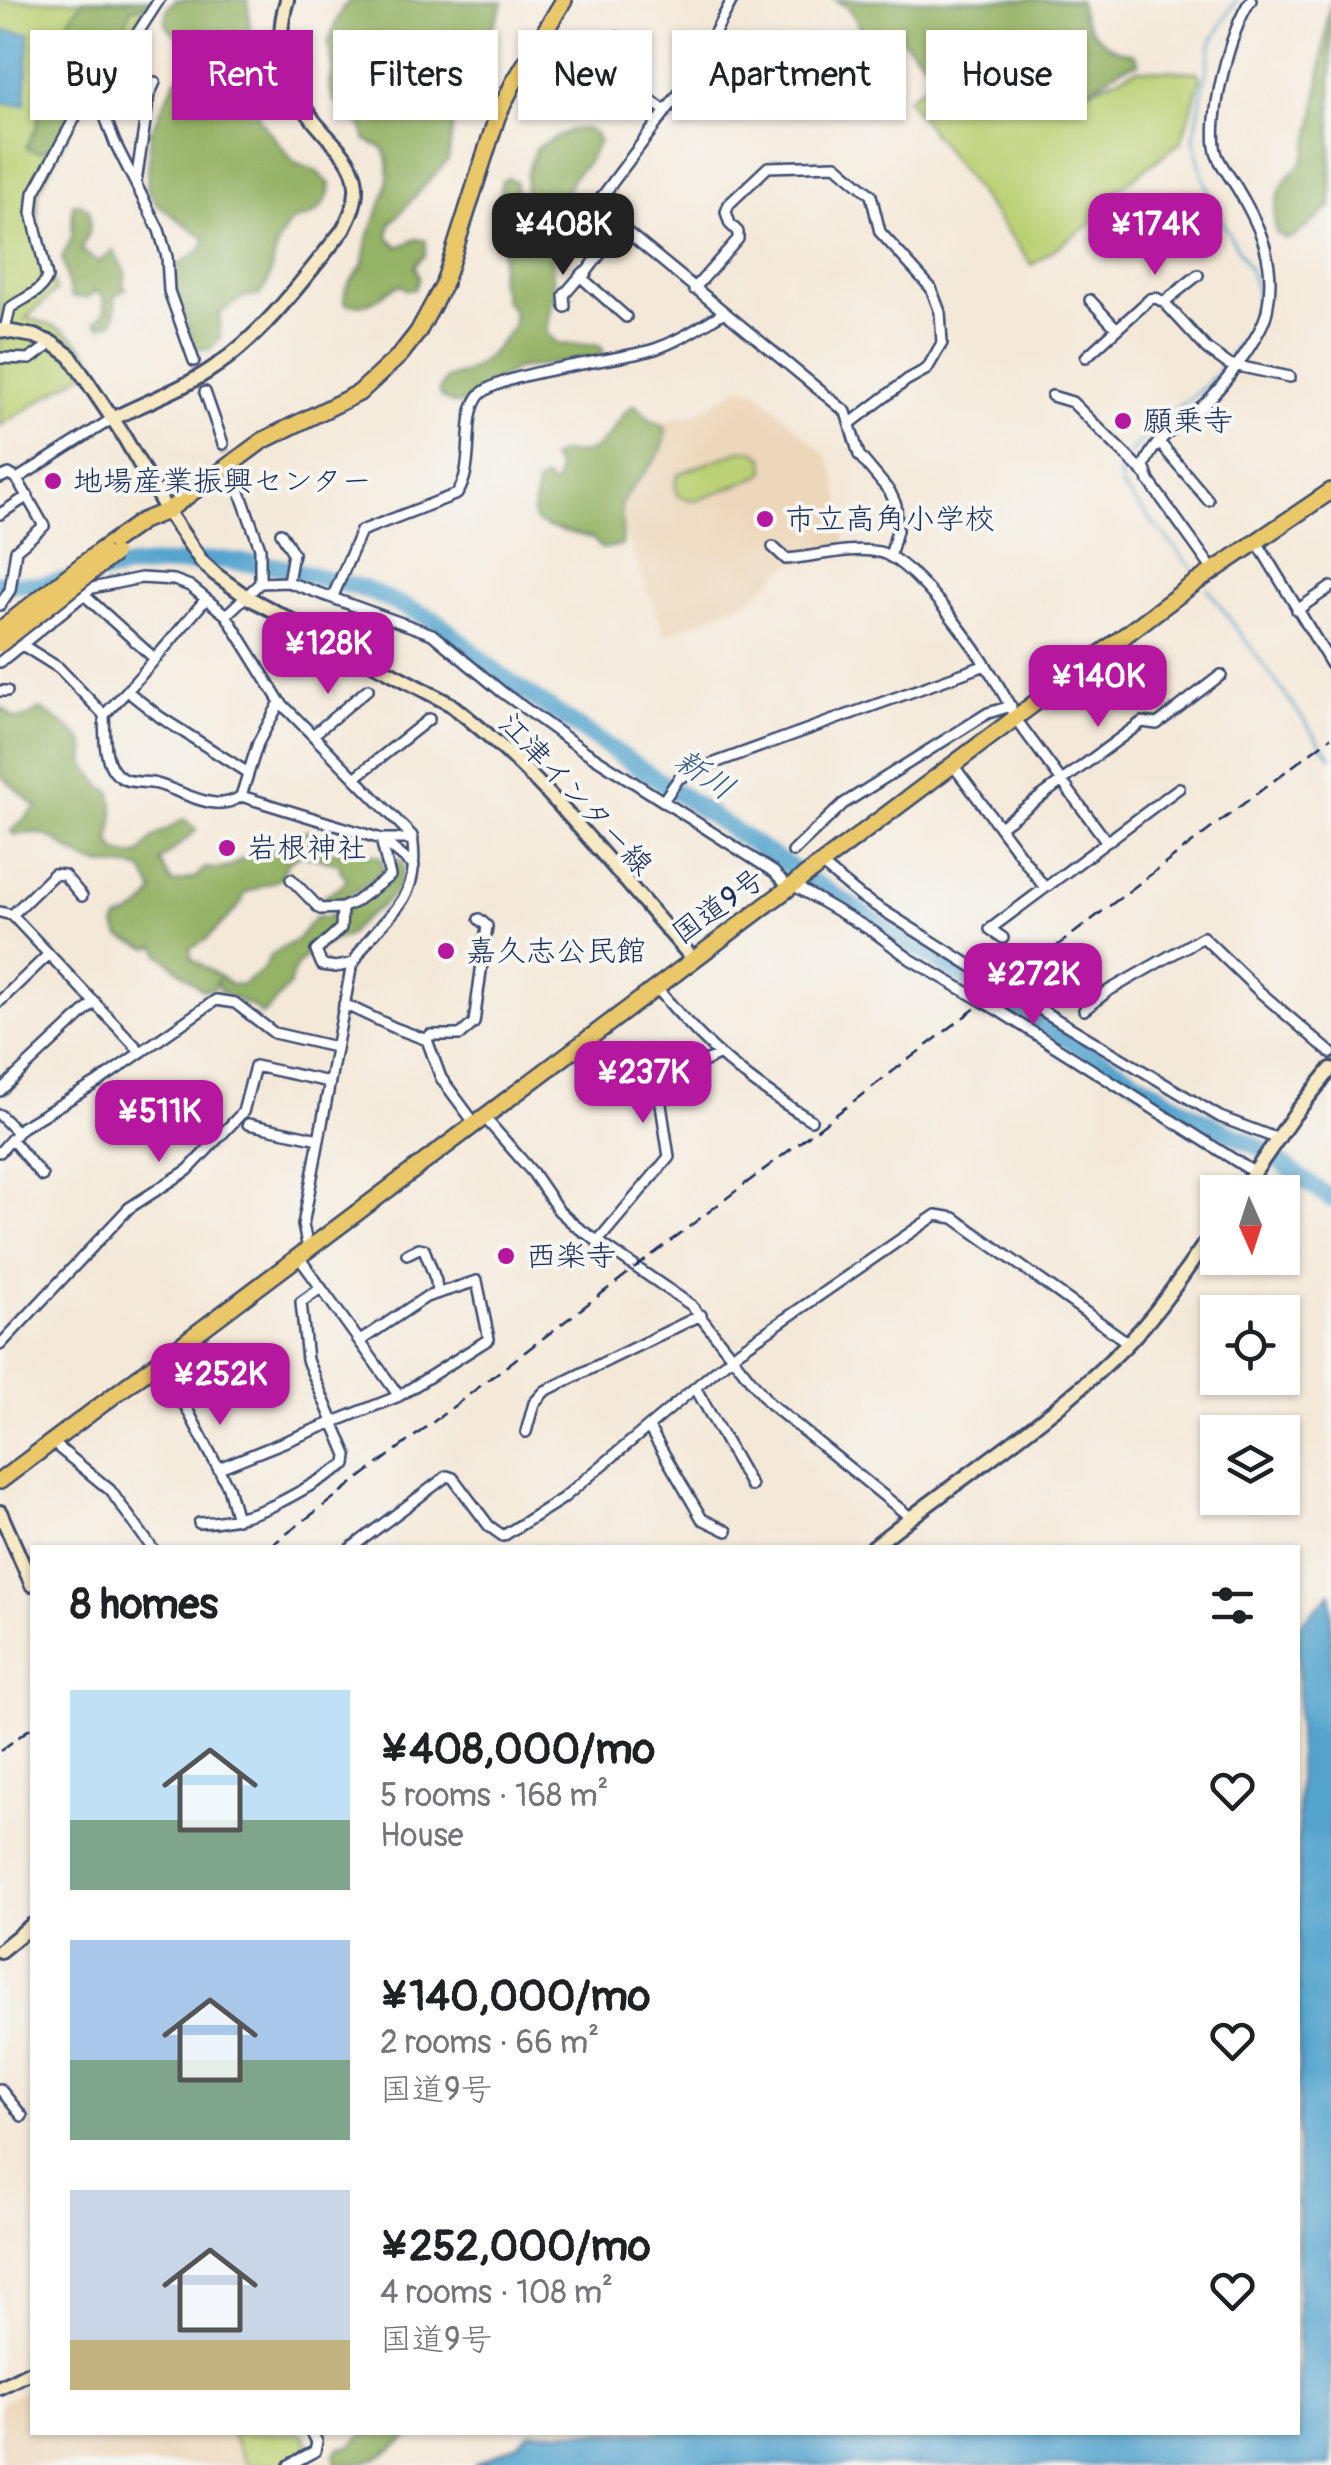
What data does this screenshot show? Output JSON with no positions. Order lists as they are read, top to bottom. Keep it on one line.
{"streets":{"highway":["国道9号"],"street":["江津インター線"]},"crossings":[["江津インター線","国道9号"]],"water":["新川"],"places":["願乗寺","地場産業振興センター","市立高角小学校","岩根神社","嘉久志公民館","西楽寺"],"north":"bottom","page":{"chip":["Buy","Rent","Filters","New","Apartment","House"],"price":["¥408K","¥174K","¥128K","¥140K","¥272K","¥237K","¥511K","¥252K"],"heading":"8 homes","list":[{"name":"¥408,000/mo","note":"5 rooms · 168 m² · House"},{"name":"¥140,000/mo","note":"2 rooms · 66 m² · 国道9号"},{"name":"¥252,000/mo","note":"4 rooms · 108 m² · 国道9号"}]}}
